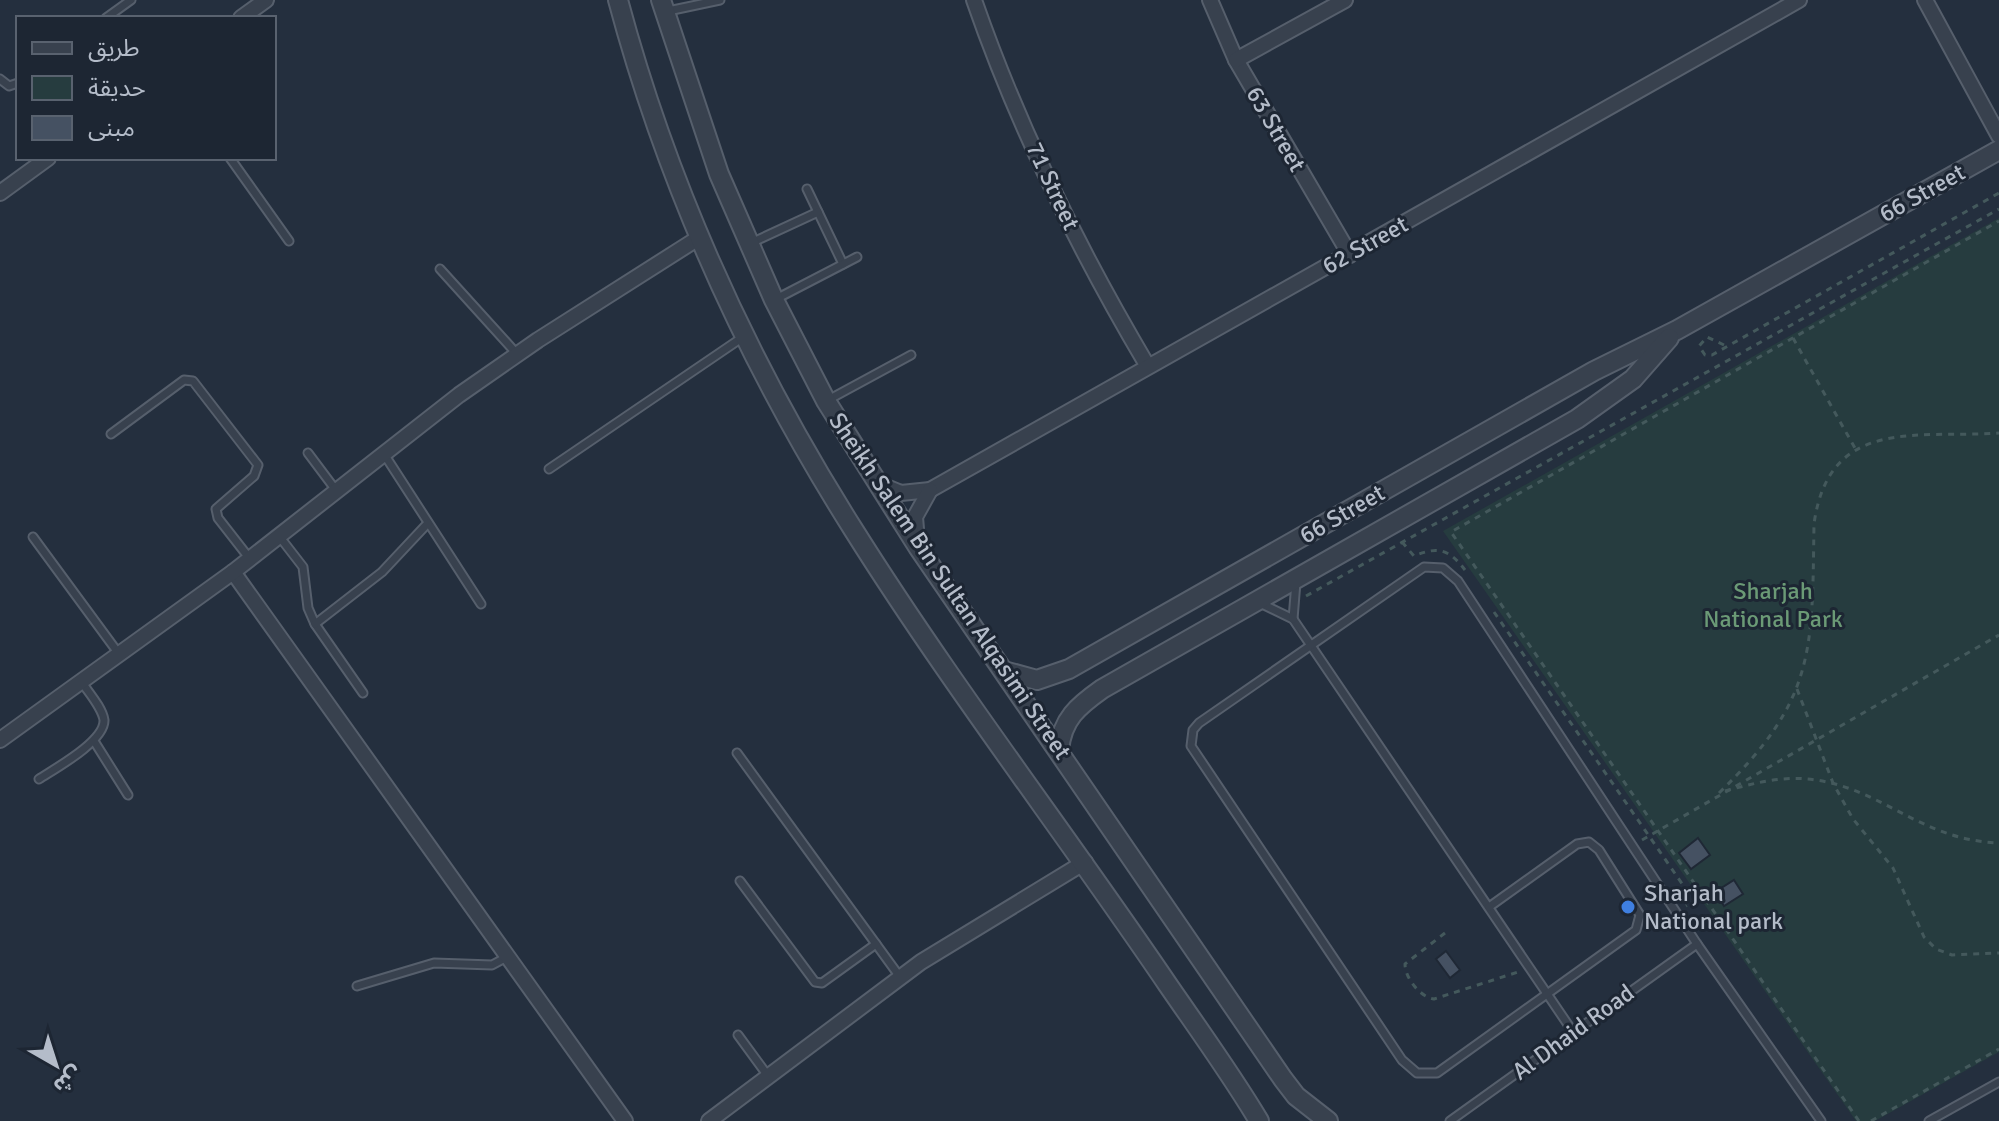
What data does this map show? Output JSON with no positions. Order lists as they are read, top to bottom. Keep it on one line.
{"streets":{"street":["63 Street","71 Street","66 Street","62 Street","Sheikh Salem Bin Sultan Alqasimi Street"],"lane":["Al Dhaid Road"]},"crossings":[["63 Street","62 Street"],["71 Street","62 Street"],["66 Street","Sheikh Salem Bin Sultan Alqasimi Street"]],"parks":["Sharjah National Park"],"places":["Sharjah National park"],"legend":["طريق","حديقة","مبنى"],"north":"bottom right"}
